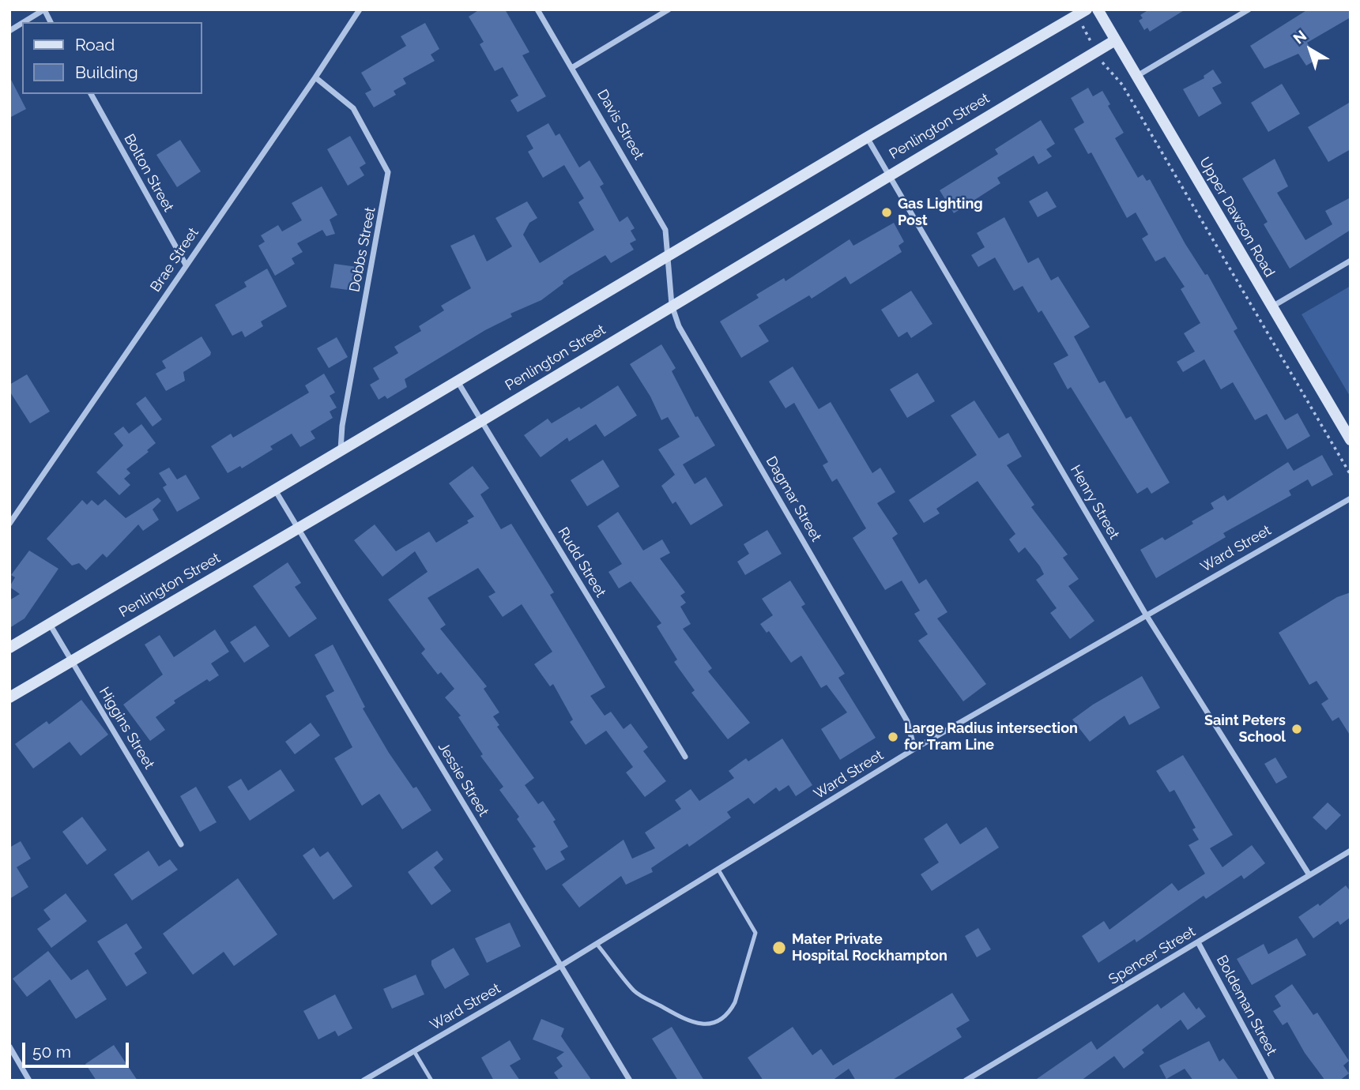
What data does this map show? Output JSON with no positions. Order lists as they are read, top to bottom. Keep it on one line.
{"streets":{"street":["Davis Street","Penlington Street","Bolton Street","Upper Dawson Road","Dobbs Street","Brae Street","Dagmar Street","Henry Street","Ward Street","Rudd Street","Higgins Street","Jessie Street","Spencer Street","Boldeman Street"]},"crossings":[["Davis Street","Penlington Street"],["Davis Street","Dagmar Street"],["Penlington Street","Upper Dawson Road"],["Penlington Street","Dobbs Street"],["Penlington Street","Dagmar Street"],["Penlington Street","Henry Street"],["Penlington Street","Rudd Street"],["Penlington Street","Higgins Street"],["Penlington Street","Jessie Street"],["Bolton Street","Brae Street"],["Dobbs Street","Brae Street"],["Dagmar Street","Ward Street"],["Henry Street","Ward Street"],["Henry Street","Spencer Street"],["Ward Street","Jessie Street"],["Spencer Street","Boldeman Street"]],"places":["Gas Lighting Post","Saint Peters School","Large Radius intersection for Tram Line","Mater Private Hospital Rockhampton"],"legend":["Road","Building"],"scale_bar":"50 m","north":"top left"}
